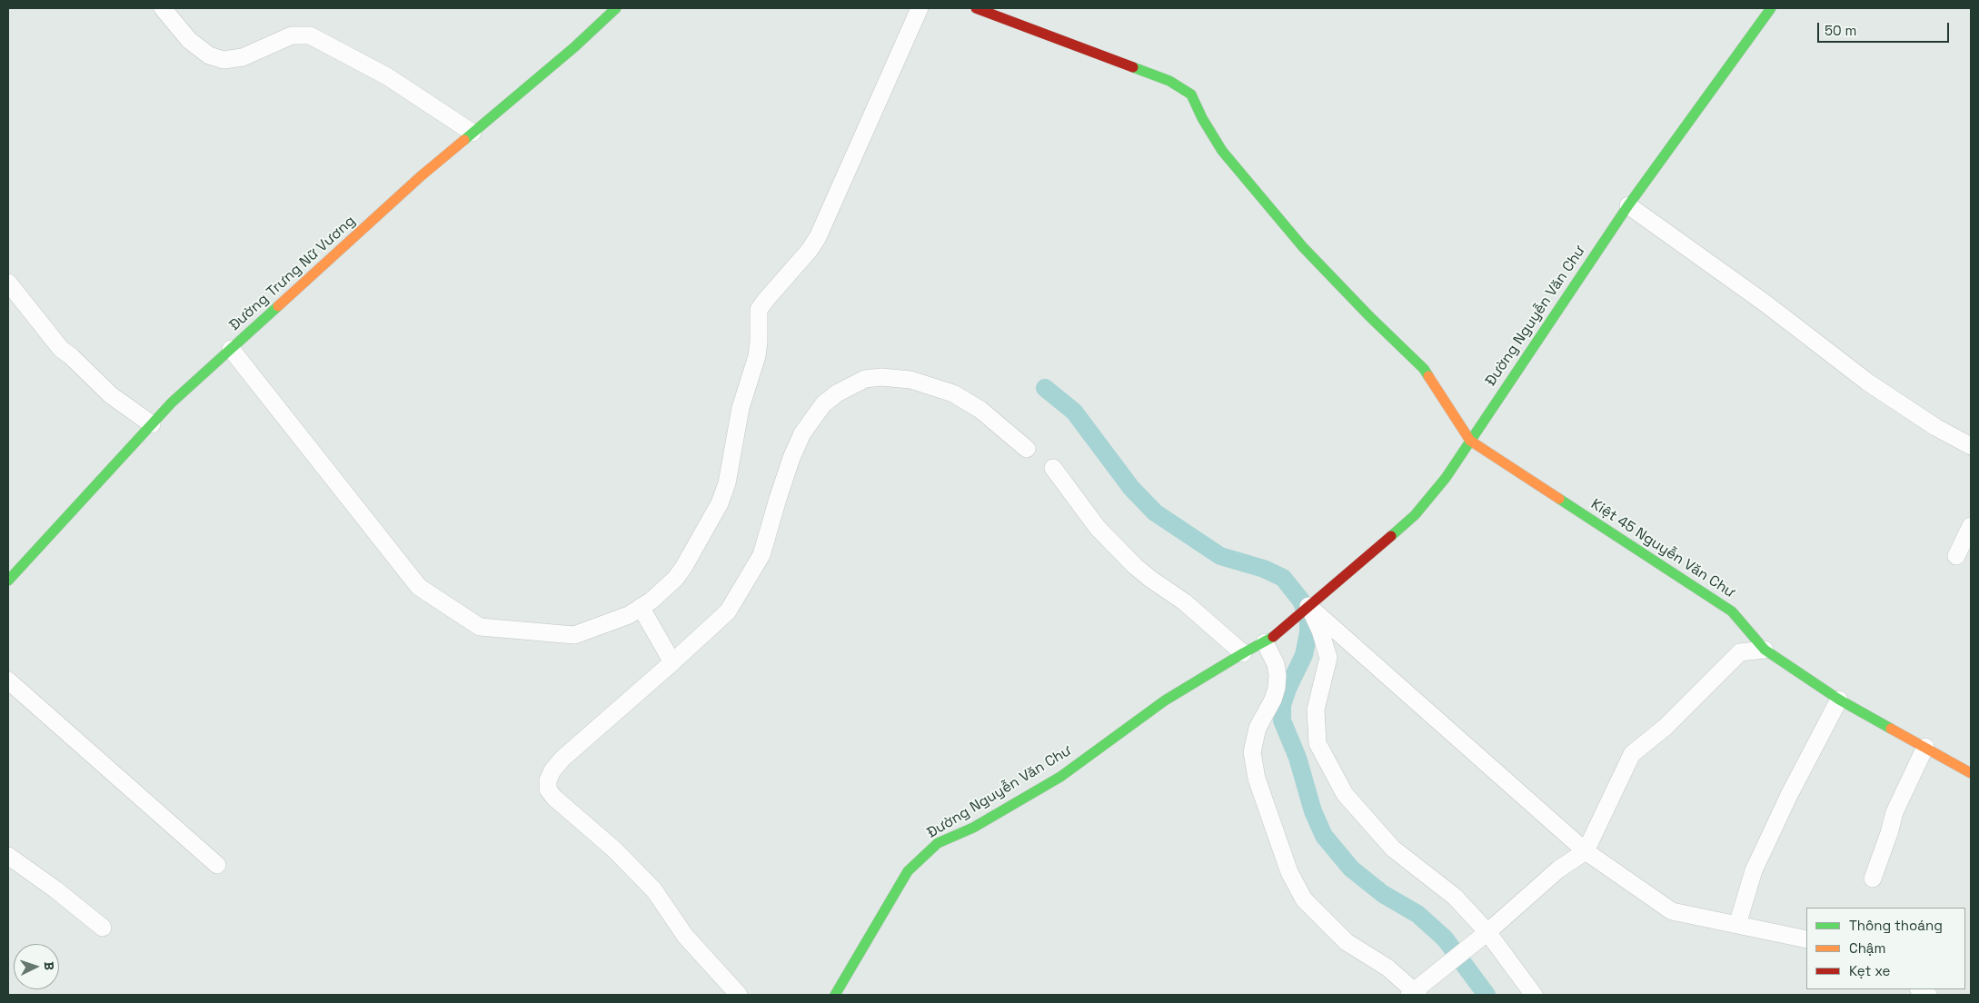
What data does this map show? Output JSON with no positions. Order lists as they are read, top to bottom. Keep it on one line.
{"streets":{"street":["Đường Trưng Nữ Vương","Đường Nguyễn Văn Chư","Kiệt 45 Nguyễn Văn Chư"]},"crossings":[["Đường Nguyễn Văn Chư","Kiệt 45 Nguyễn Văn Chư"]],"legend":["Thông thoáng","Chậm","Kẹt xe"],"scale_bar":"50 m","north":"right"}
